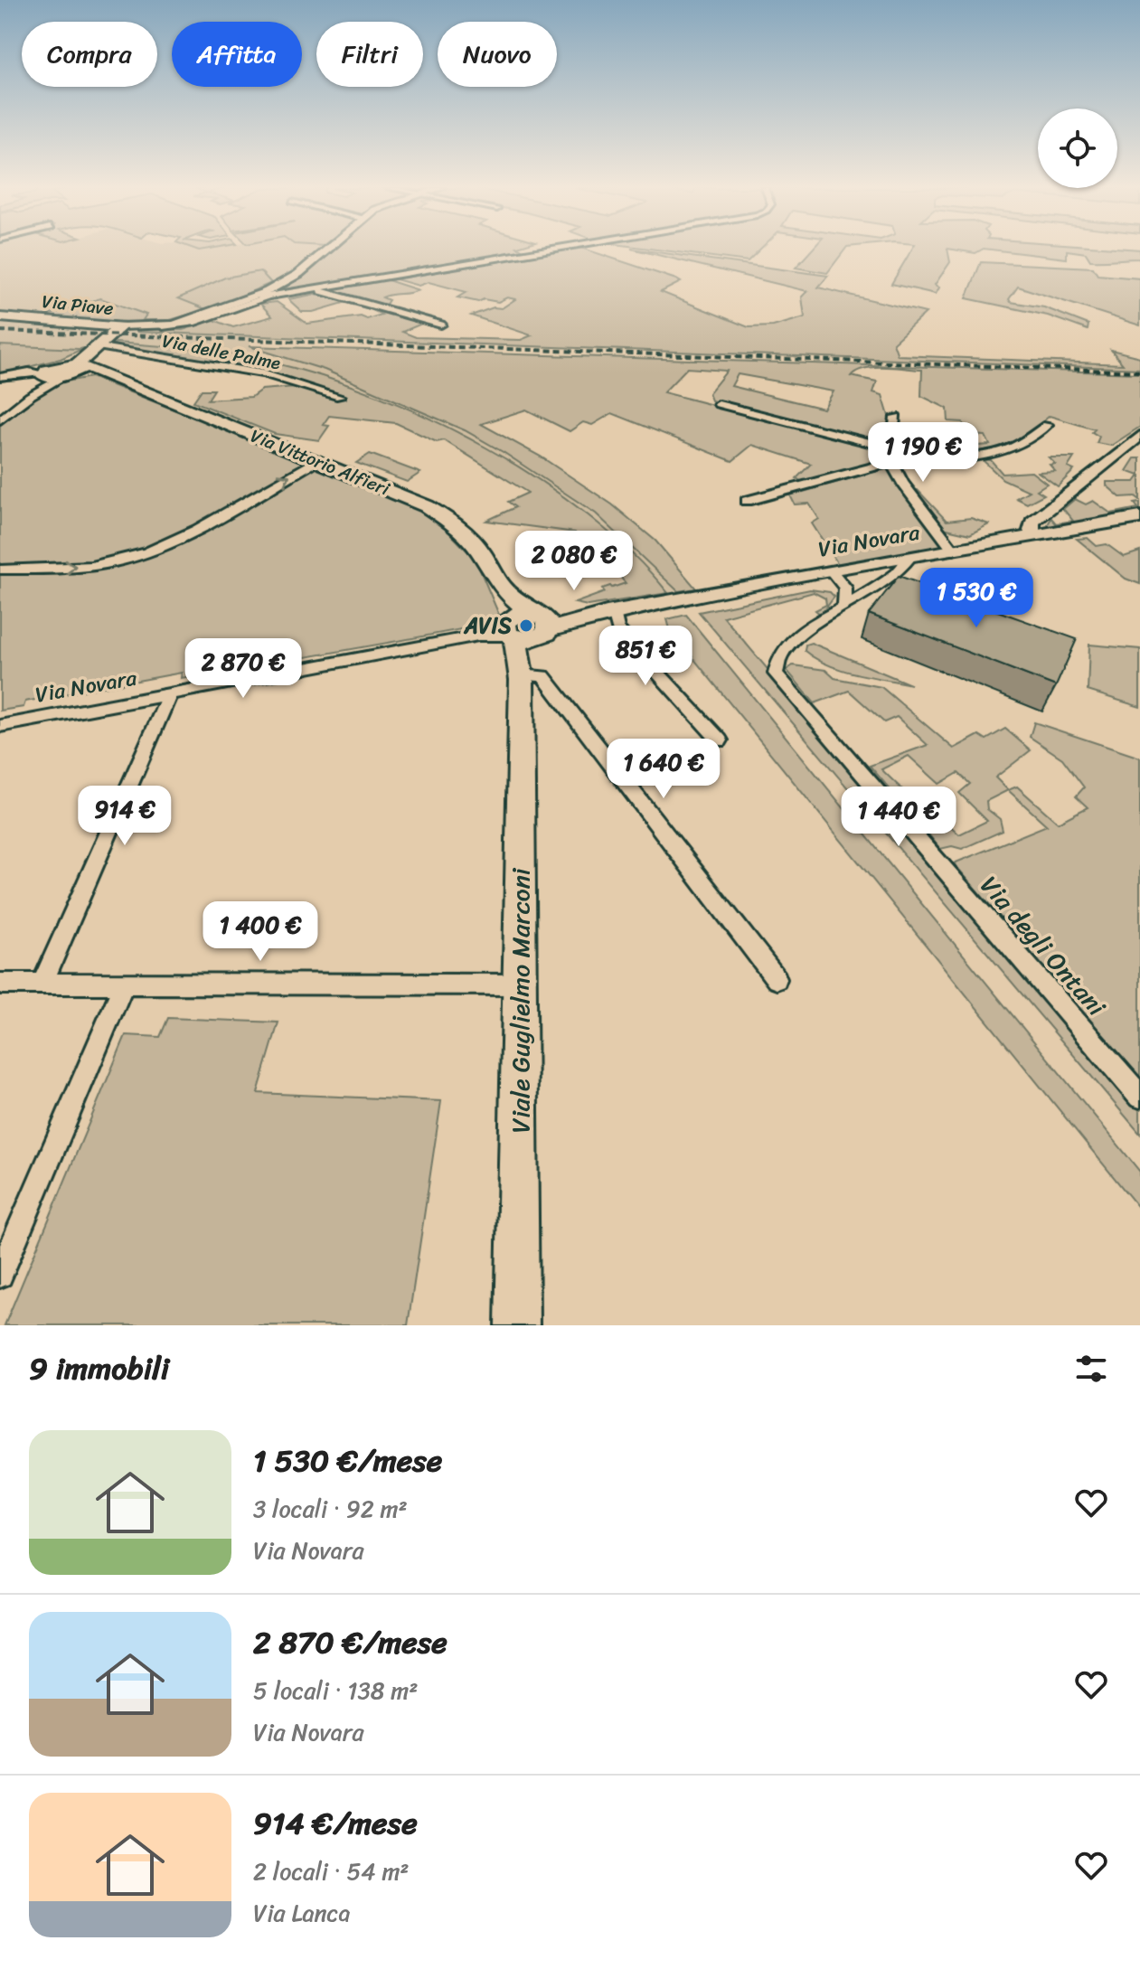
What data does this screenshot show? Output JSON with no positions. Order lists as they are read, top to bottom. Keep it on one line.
{"streets":{"main road":["Via Piave","Via Vittorio Alfieri","Via Novara","Viale Guglielmo Marconi"],"street":["Via delle Palme","Via degli Ontani"]},"crossings":[["Via Piave","Via delle Palme"],["Via Piave","Via Vittorio Alfieri"],["Via Vittorio Alfieri","Via Novara"],["Via Vittorio Alfieri","Viale Guglielmo Marconi"],["Via Novara","Via degli Ontani"],["Via Novara","Viale Guglielmo Marconi"]],"places":["AVIS"],"page":{"chip":["Compra","Affitta","Filtri","Nuovo"],"price":["1 190 €","2 080 €","1 530 €","851 €","2 870 €","1 640 €","914 €","1 440 €","1 400 €"],"heading":"9 immobili","list":[{"name":"1 530 €/mese","note":"3 locali · 92 m² · Via Novara"},{"name":"2 870 €/mese","note":"5 locali · 138 m² · Via Novara"},{"name":"914 €/mese","note":"2 locali · 54 m² · Via Lanca"}]}}
